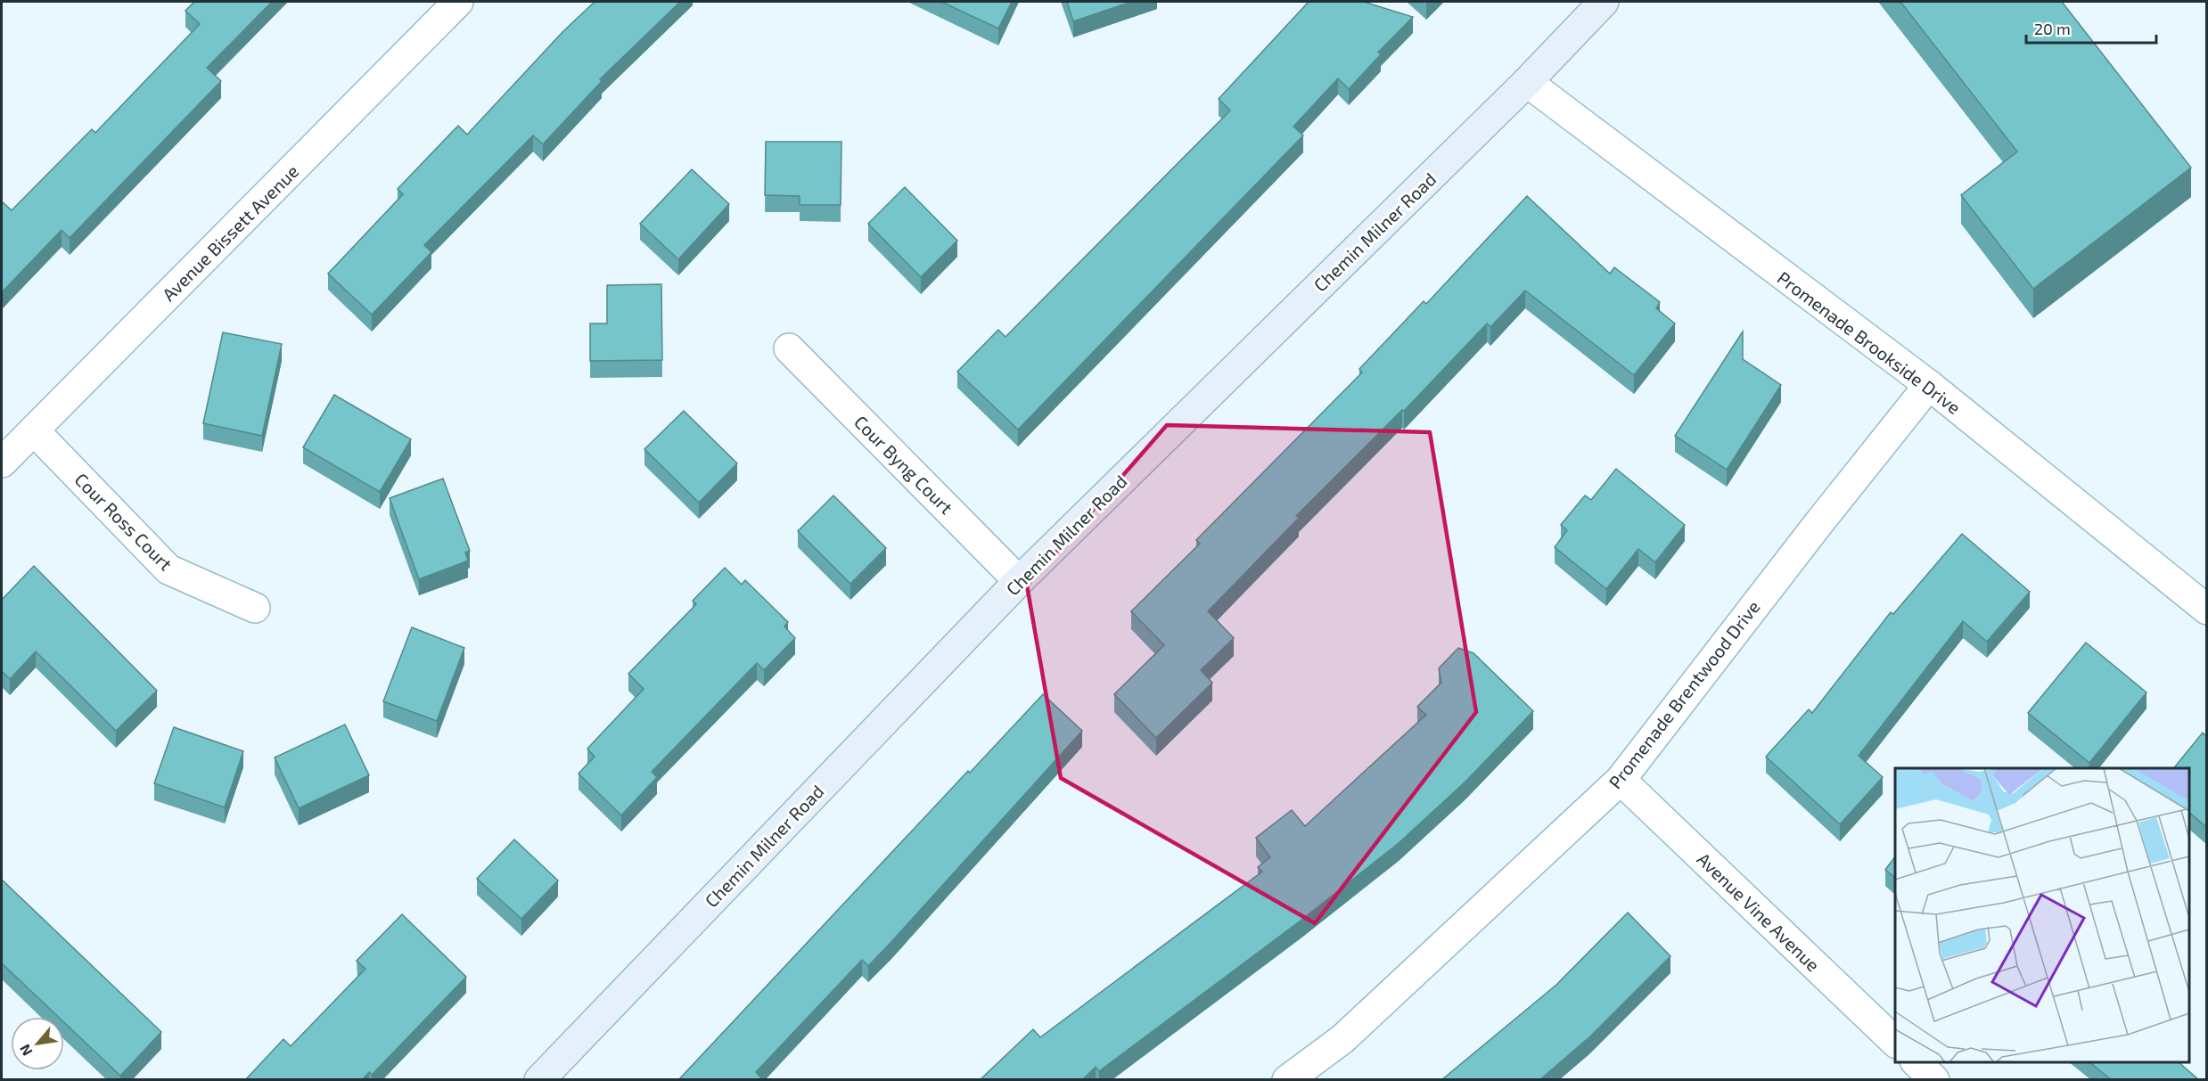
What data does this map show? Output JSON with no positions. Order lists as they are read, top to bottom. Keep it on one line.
{"streets":{"street":["Chemin Milner Road","Avenue Bissett Avenue","Promenade Brookside Drive","Cour Byng Court","Cour Ross Court","Promenade Brentwood Drive","Avenue Vine Avenue"]},"crossings":[["Chemin Milner Road","Promenade Brookside Drive"],["Chemin Milner Road","Cour Byng Court"],["Avenue Bissett Avenue","Cour Ross Court"],["Promenade Brookside Drive","Promenade Brentwood Drive"],["Promenade Brentwood Drive","Avenue Vine Avenue"]],"scale_bar":"20 m","north":"bottom left"}
